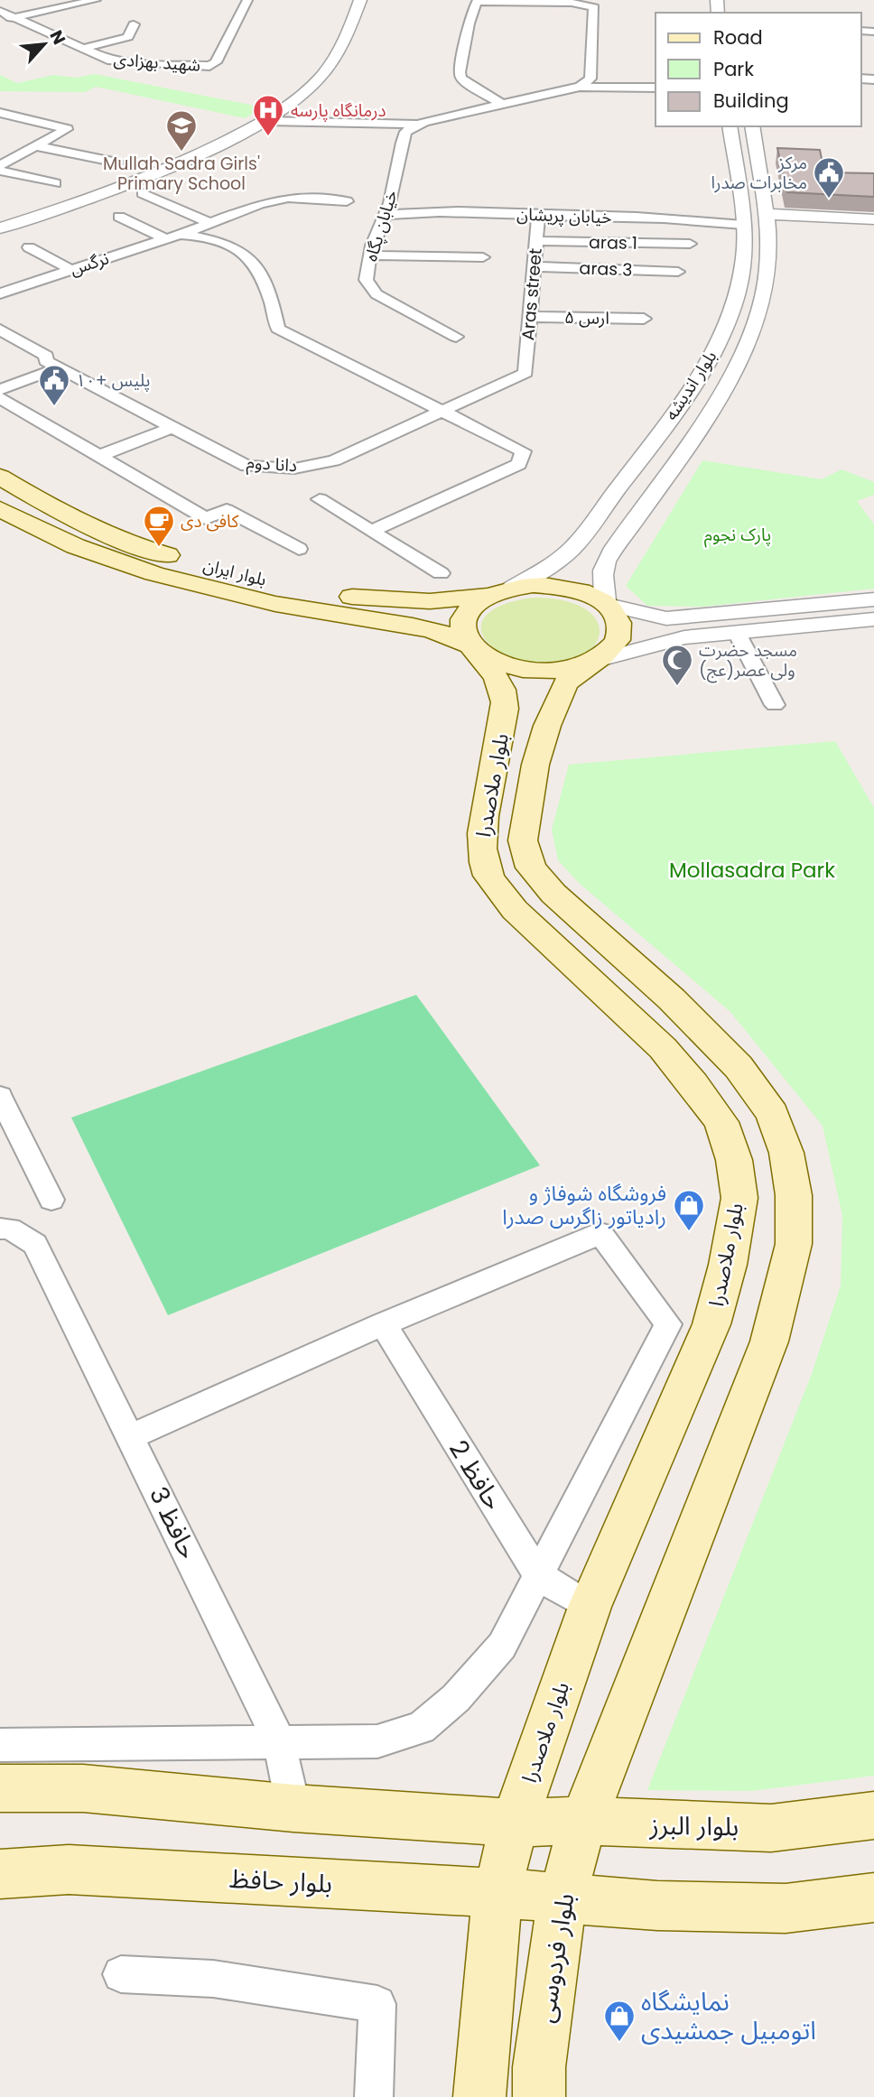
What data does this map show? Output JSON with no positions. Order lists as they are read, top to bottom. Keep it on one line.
{"streets":{"main road":["بلوار ایران","بلوار ملاصدرا","بلوار البرز","بلوار حافظ","بلوار فردوسی"],"street":["شهید بهزادی","خیابان پریشان","خیابان پگاه","aras 1","نرگس","aras 3","Aras street","ارس ۵","بلوار اندیشه","دانا دوم","حافظ 2","حافظ 3"]},"crossings":[["خیابان پریشان","خیابان پگاه"],["خیابان پریشان","Aras street"],["خیابان پریشان","بلوار اندیشه"],["aras 1","Aras street"],["aras 3","Aras street"],["Aras street","ارس ۵"],["Aras street","دانا دوم"],["بلوار اندیشه","بلوار ایران"],["بلوار اندیشه","بلوار ملاصدرا"],["بلوار ایران","بلوار ملاصدرا"],["بلوار ملاصدرا","حافظ 2"],["بلوار ملاصدرا","بلوار البرز"],["بلوار ملاصدرا","بلوار فردوسی"],["بلوار البرز","بلوار فردوسی"],["بلوار حافظ","بلوار فردوسی"]],"parks":["پارک نجوم","Mollasadra Park"],"places":{"hospital":["درمانگاه پارسه"],"school or university":["Mullah Sadra Girls' Primary School"],"public building":["مرکز مخابرات صدرا","پلیس +۱۰"],"cafe":["کافی دی"],"mosque":["مسجد حضرت ولی عصر(عج)"],"shop":["فروشگاه شوفاژ و رادیاتور زاگرس صدرا","نمایشگاه اتومبیل جمشیدی"]},"legend":["Road","Park","Building"],"north":"top right"}
